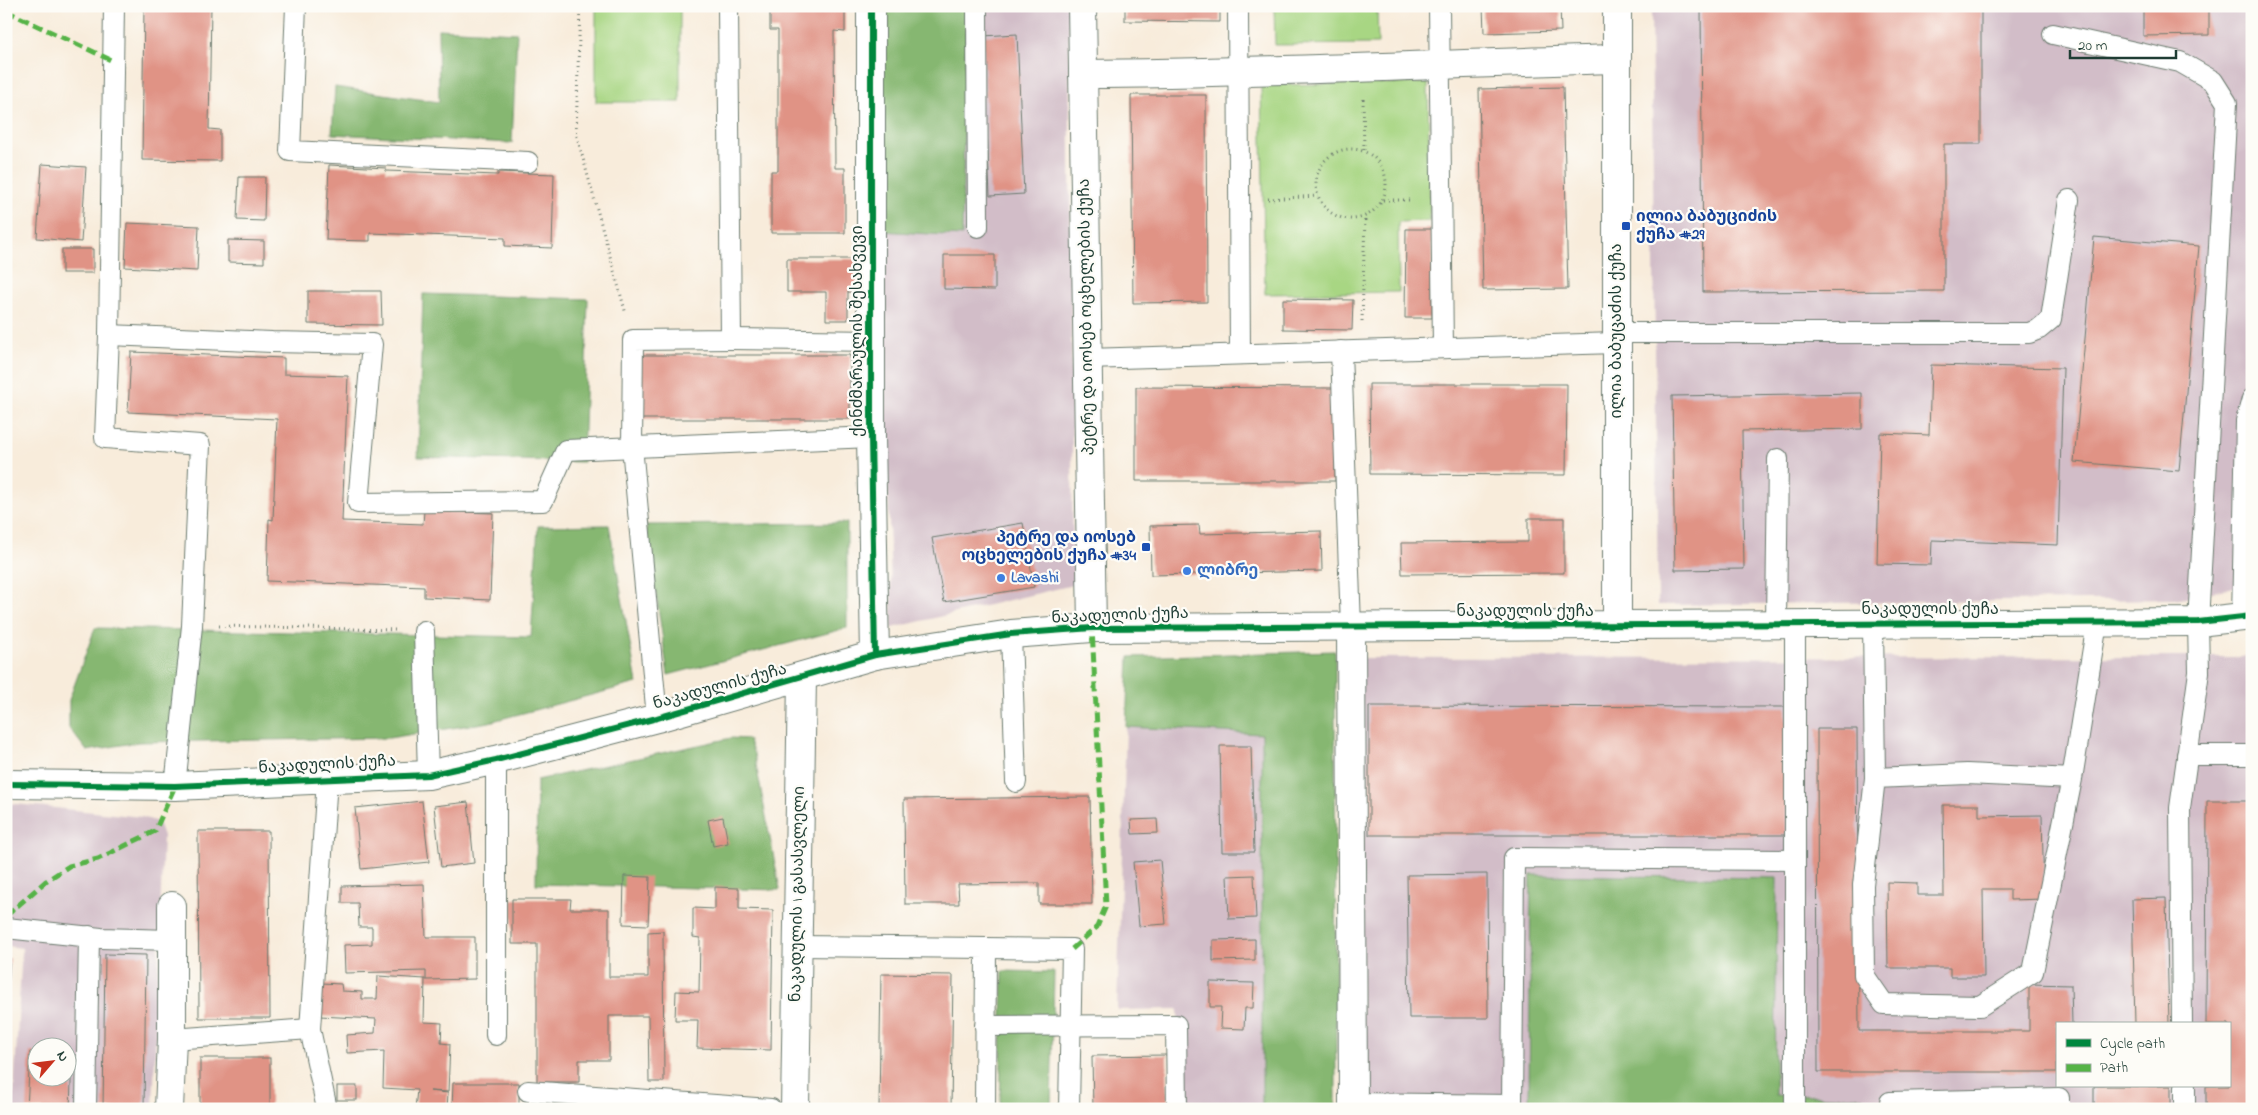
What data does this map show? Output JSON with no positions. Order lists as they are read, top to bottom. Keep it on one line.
{"streets":{"street":["პეტრე და იოსებ ოცხელების ქუჩა","ქინძმარაულის შესახვევი","ილია ბაბუცაძის ქუჩა","ნაკადულის ქუჩა","ნაკადულის I გასასვლელი"]},"crossings":[["პეტრე და იოსებ ოცხელების ქუჩა","ნაკადულის ქუჩა"],["ქინძმარაულის შესახვევი","ნაკადულის ქუჩა"],["ილია ბაბუცაძის ქუჩა","ნაკადულის ქუჩა"],["ნაკადულის ქუჩა","ნაკადულის I გასასვლელი"]],"places":{"transit":["ილია ბაბუციძის ქუჩა #29","პეტრე და იოსებ ოცხელების ქუჩა #34"],"other":["ლიბრე","Lavashi"]},"legend":["Cycle path","Path"],"scale_bar":"20 m","north":"top right"}
